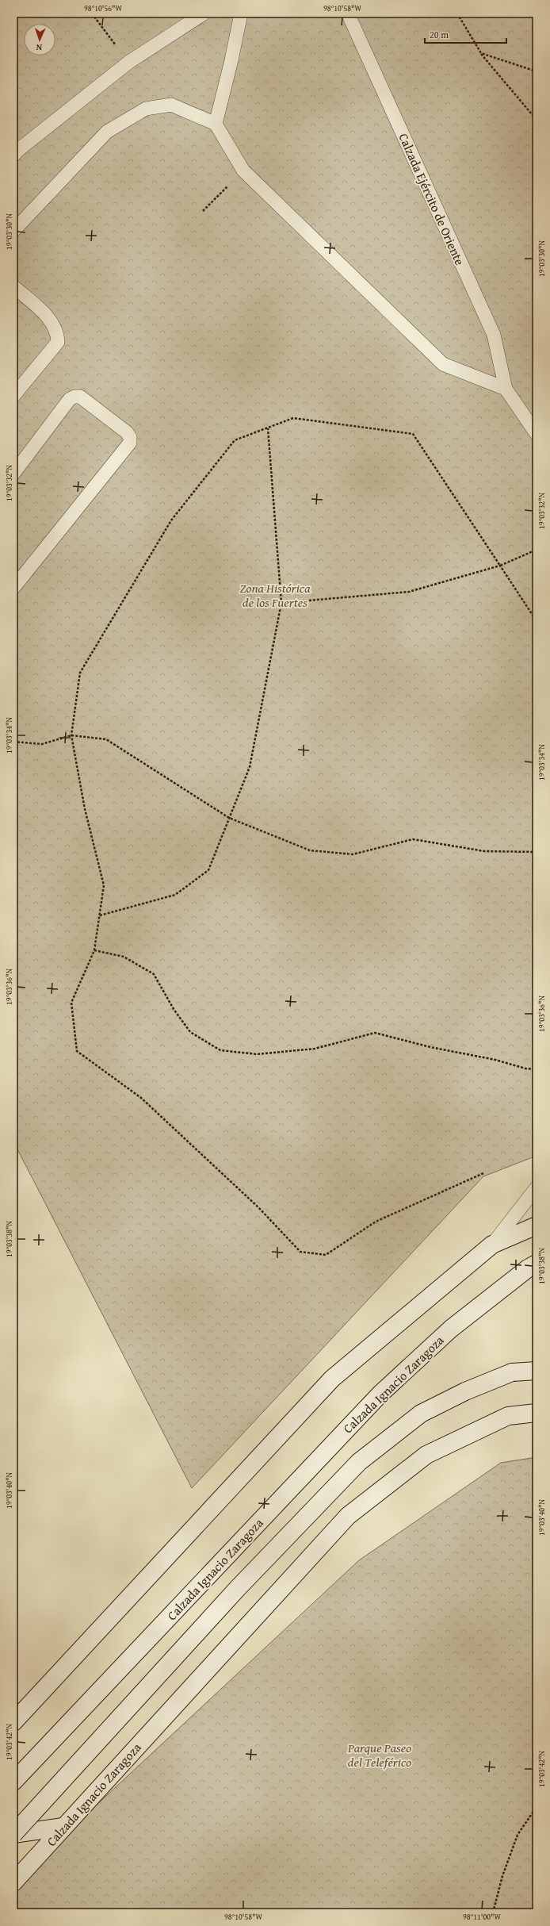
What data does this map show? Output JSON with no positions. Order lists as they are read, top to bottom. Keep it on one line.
{"streets":{"main road":["Calzada Ignacio Zaragoza"],"lane":["Calzada Ejército de Oriente"]},"parks":["Zona Histórica de los Fuertes","Parque Paseo del Teleférico"],"scale_bar":"20 m","north":"bottom","coordinates":["98°10'56\"W","98°10'58\"W","19°03'30\"N","19°03'32\"N","19°03'34\"N","19°03'36\"N","19°03'38\"N","19°03'40\"N","19°03'42\"N","98°11'00\"W"]}
